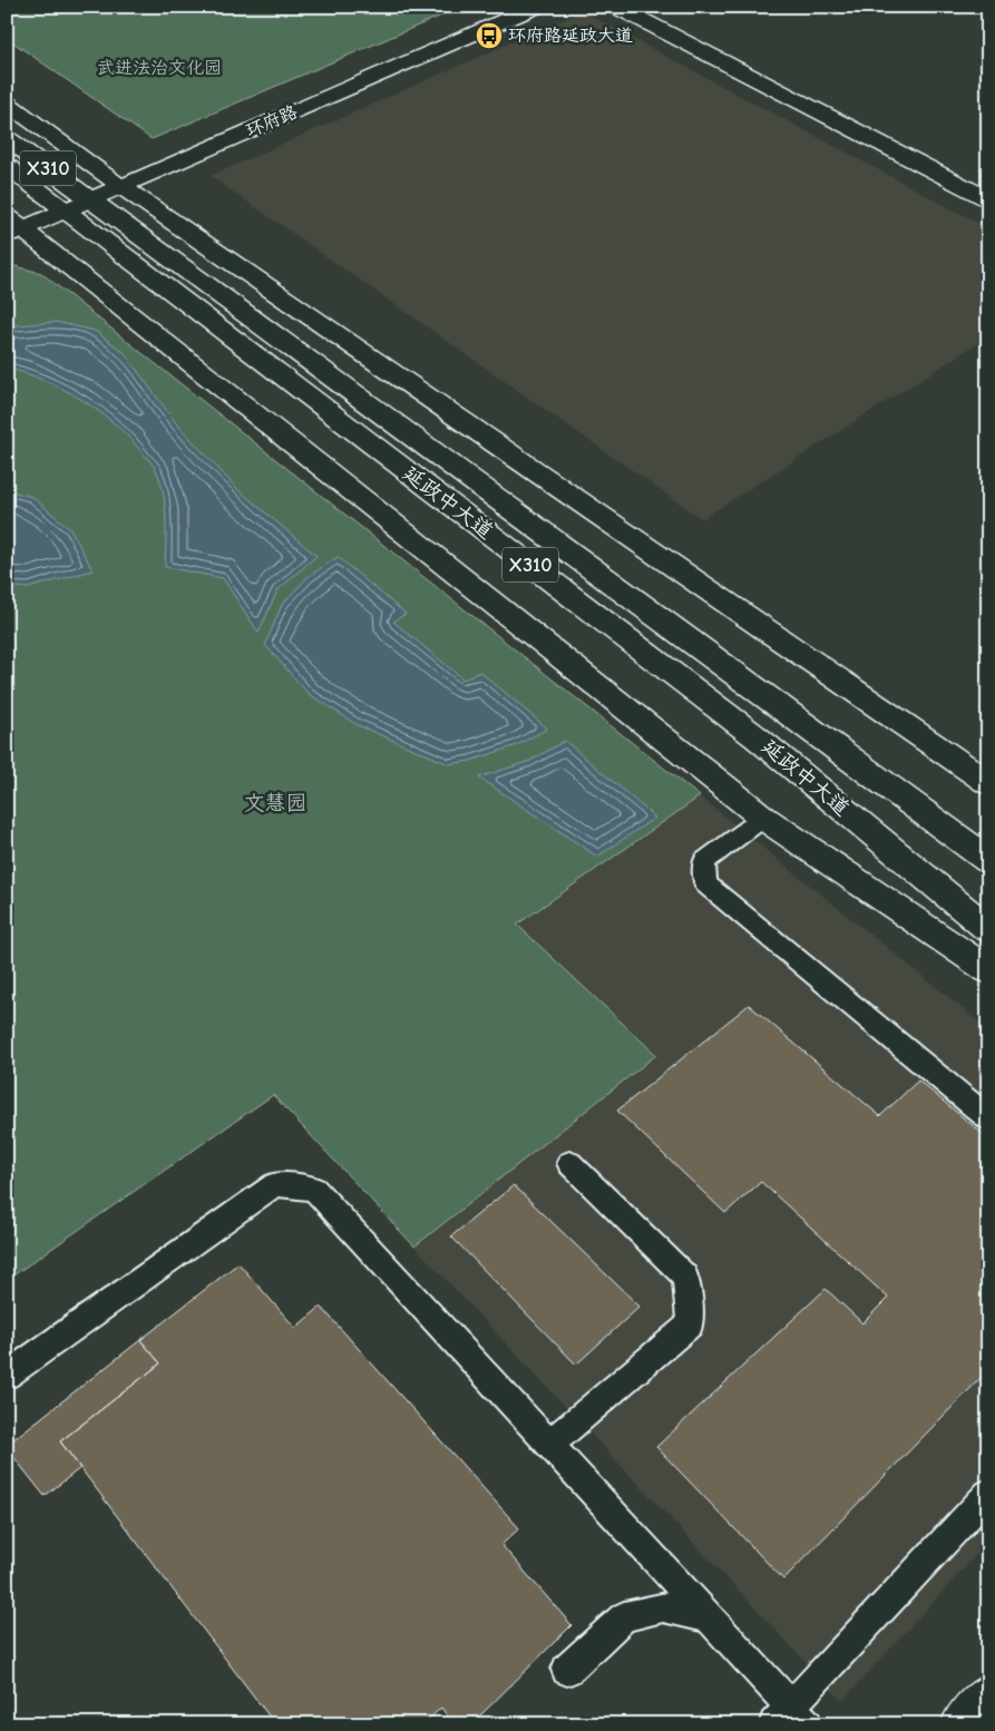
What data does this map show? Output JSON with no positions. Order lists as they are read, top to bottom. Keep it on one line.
{"streets":{"street":["环府路","X310","延政中大道"]},"crossings":[["环府路","延政中大道"]],"parks":["武进法治文化园","文慧园"],"places":{"bus stop":["环府路延政大道"]}}
